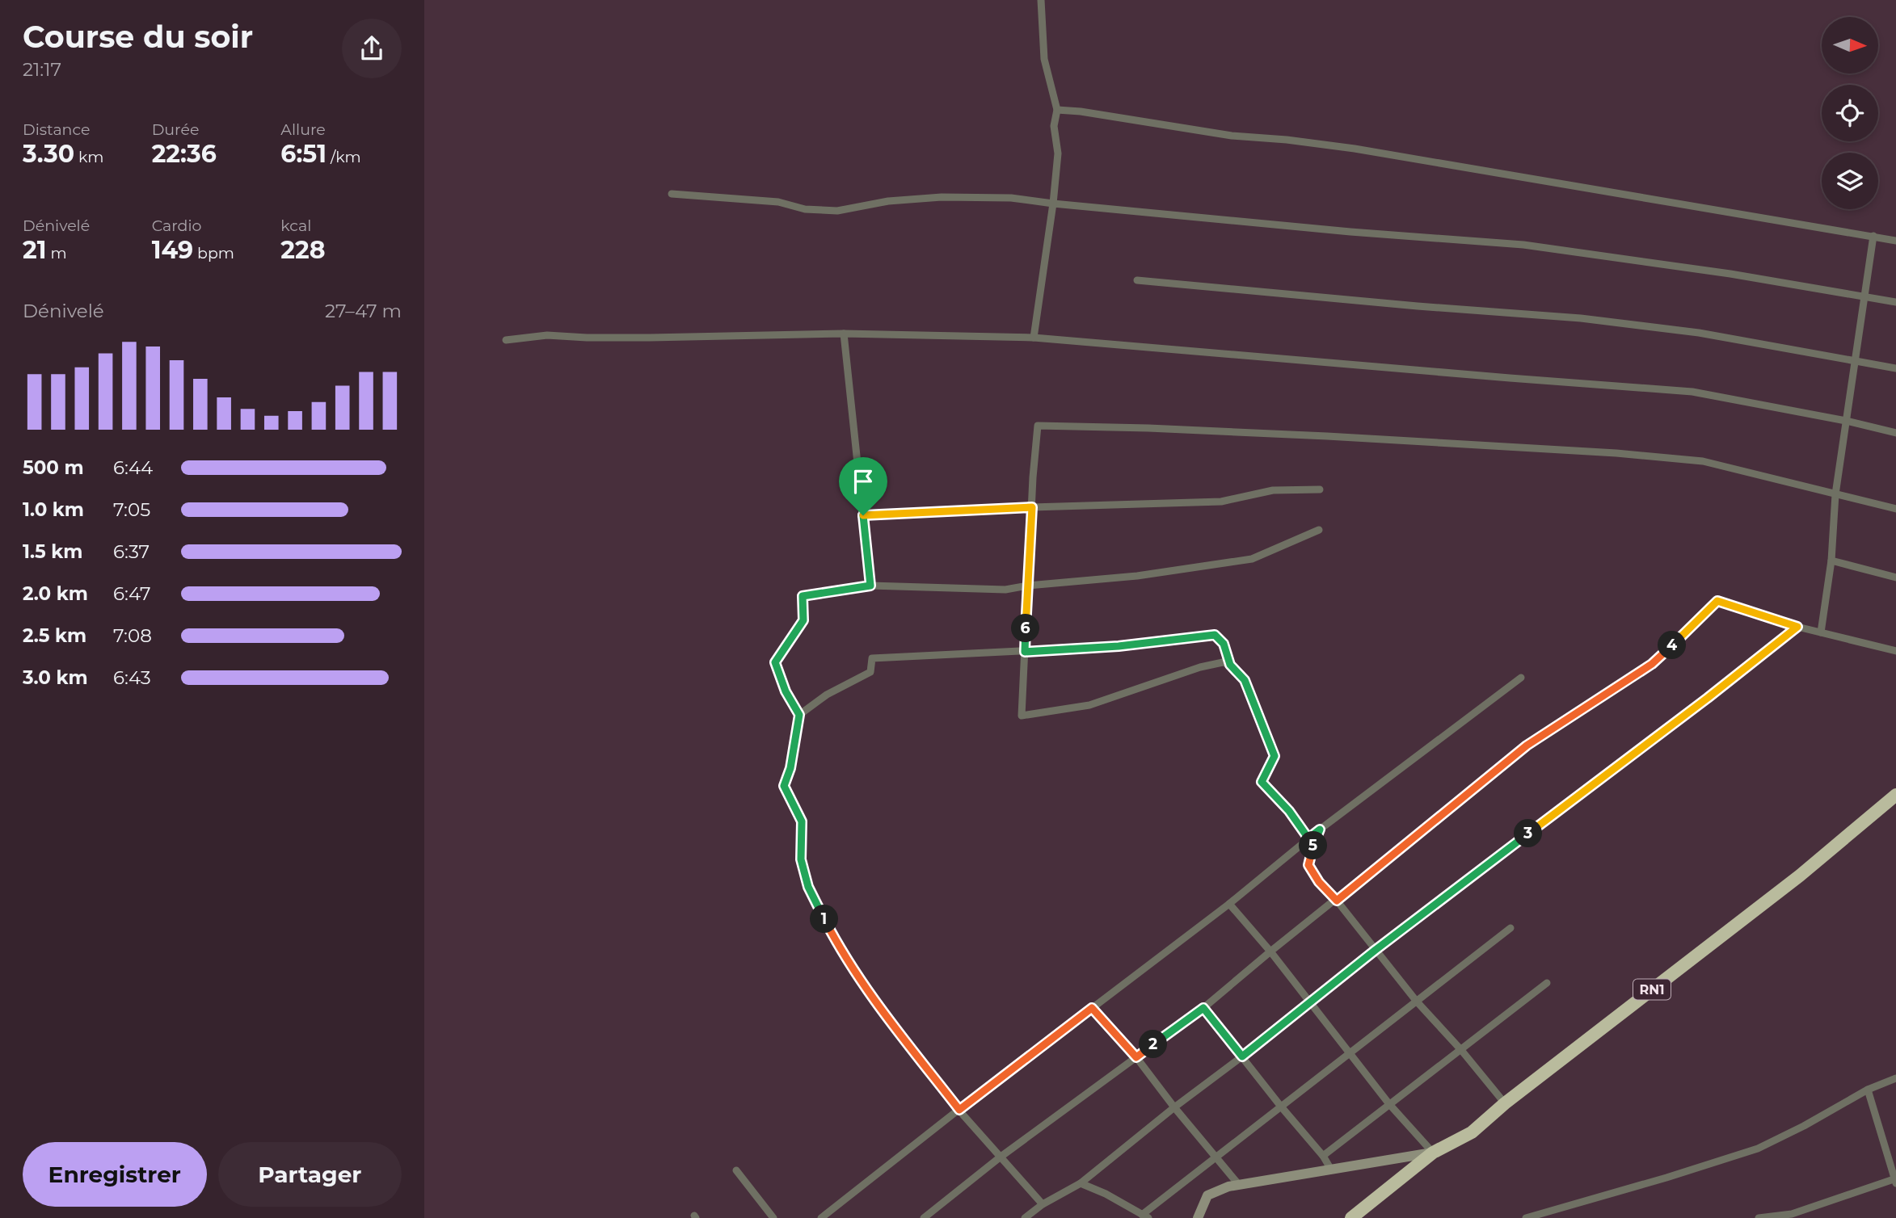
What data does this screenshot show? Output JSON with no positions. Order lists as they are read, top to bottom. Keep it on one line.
{"streets":{"highway":["RN1"]},"north":"right","page":{"heading":["Course du soir","21:17"],"stats":[["Distance","3.30 km"],["Durée","22:36"],["Allure","6:51 /km"],["Dénivelé","21 m"],["Cardio","149 bpm"],["kcal","228"]],"chart":["Dénivelé","27–47 m"],"list":[{"name":"500 m","note":"6:44"},{"name":"1.0 km","note":"7:05"},{"name":"1.5 km","note":"6:37"},{"name":"2.0 km","note":"6:47"},{"name":"2.5 km","note":"7:08"},{"name":"3.0 km","note":"6:43"}],"pins":["6","4","3","5","1","2"],"buttons":["Enregistrer","Partager"]}}
